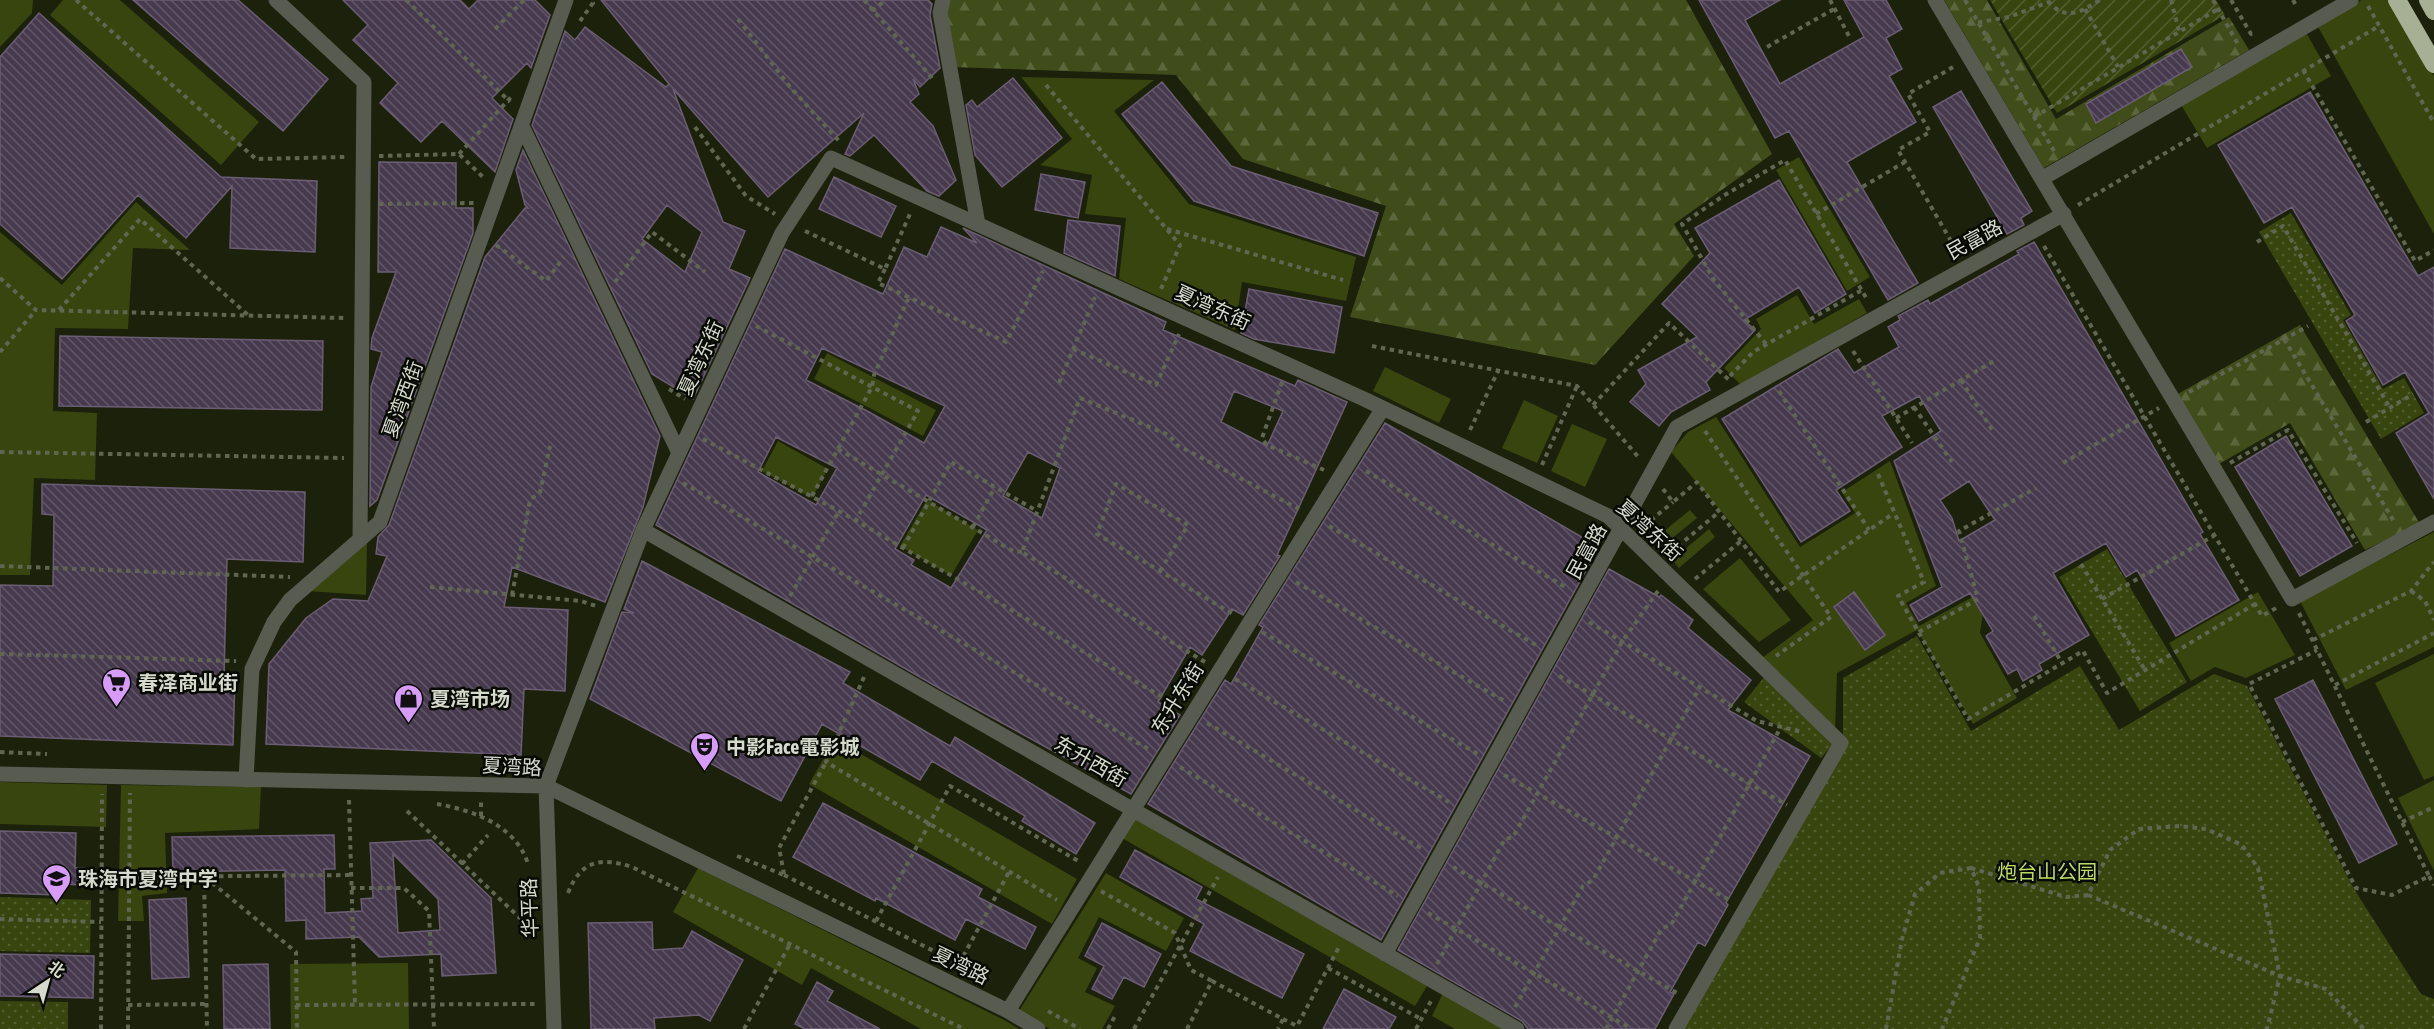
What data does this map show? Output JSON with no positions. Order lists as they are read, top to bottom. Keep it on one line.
{"streets":{"street":["民富路","夏湾东街","夏湾西街","东升东街","东升西街","夏湾路","华平路"]},"crossings":[["民富路","夏湾东街"],["民富路","东升西街"],["夏湾东街","东升东街"],["夏湾东街","东升西街"],["夏湾东街","夏湾路"],["夏湾东街","华平路"],["夏湾西街","夏湾路"],["东升东街","东升西街"],["东升东街","夏湾路"],["夏湾路","华平路"]],"parks":["炮台山公园"],"places":{"supermarket":["春泽商业街"],"shop":["夏湾市场"],"theatre":["中影Face電影城"],"school or university":["珠海市夏湾中学"]},"north":"top right"}
